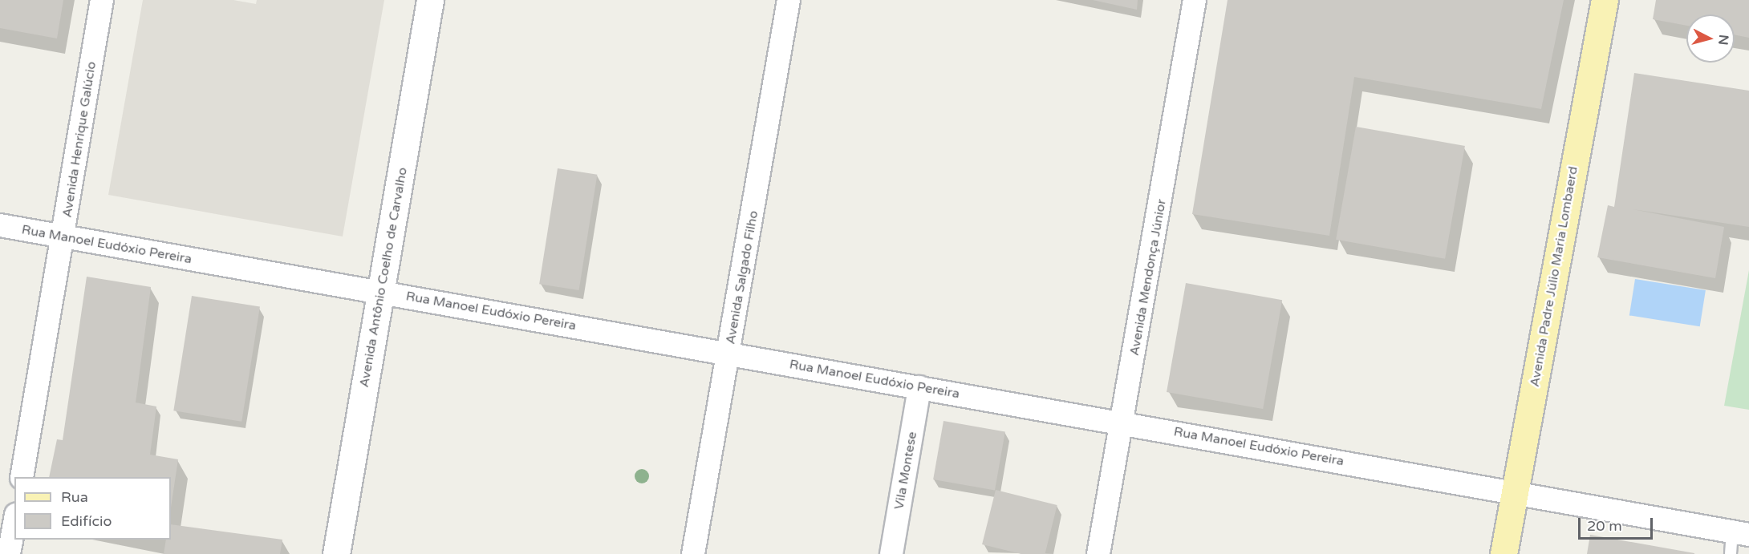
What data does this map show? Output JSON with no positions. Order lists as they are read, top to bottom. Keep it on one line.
{"streets":{"main road":["Avenida Padre Júlio Maria Lombaerd"],"street":["Avenida Henrique Galúcio","Rua Manoel Eudóxio Pereira","Avenida Antônio Coelho de Carvalho","Avenida Salgado Filho","Avenida Mendonça Júnior","Vila Montese"]},"crossings":[["Avenida Henrique Galúcio","Rua Manoel Eudóxio Pereira"],["Rua Manoel Eudóxio Pereira","Avenida Padre Júlio Maria Lombaerd"],["Rua Manoel Eudóxio Pereira","Avenida Antônio Coelho de Carvalho"],["Rua Manoel Eudóxio Pereira","Avenida Salgado Filho"],["Rua Manoel Eudóxio Pereira","Avenida Mendonça Júnior"],["Rua Manoel Eudóxio Pereira","Vila Montese"]],"legend":["Rua","Edifício"],"scale_bar":"20 m","north":"right"}
